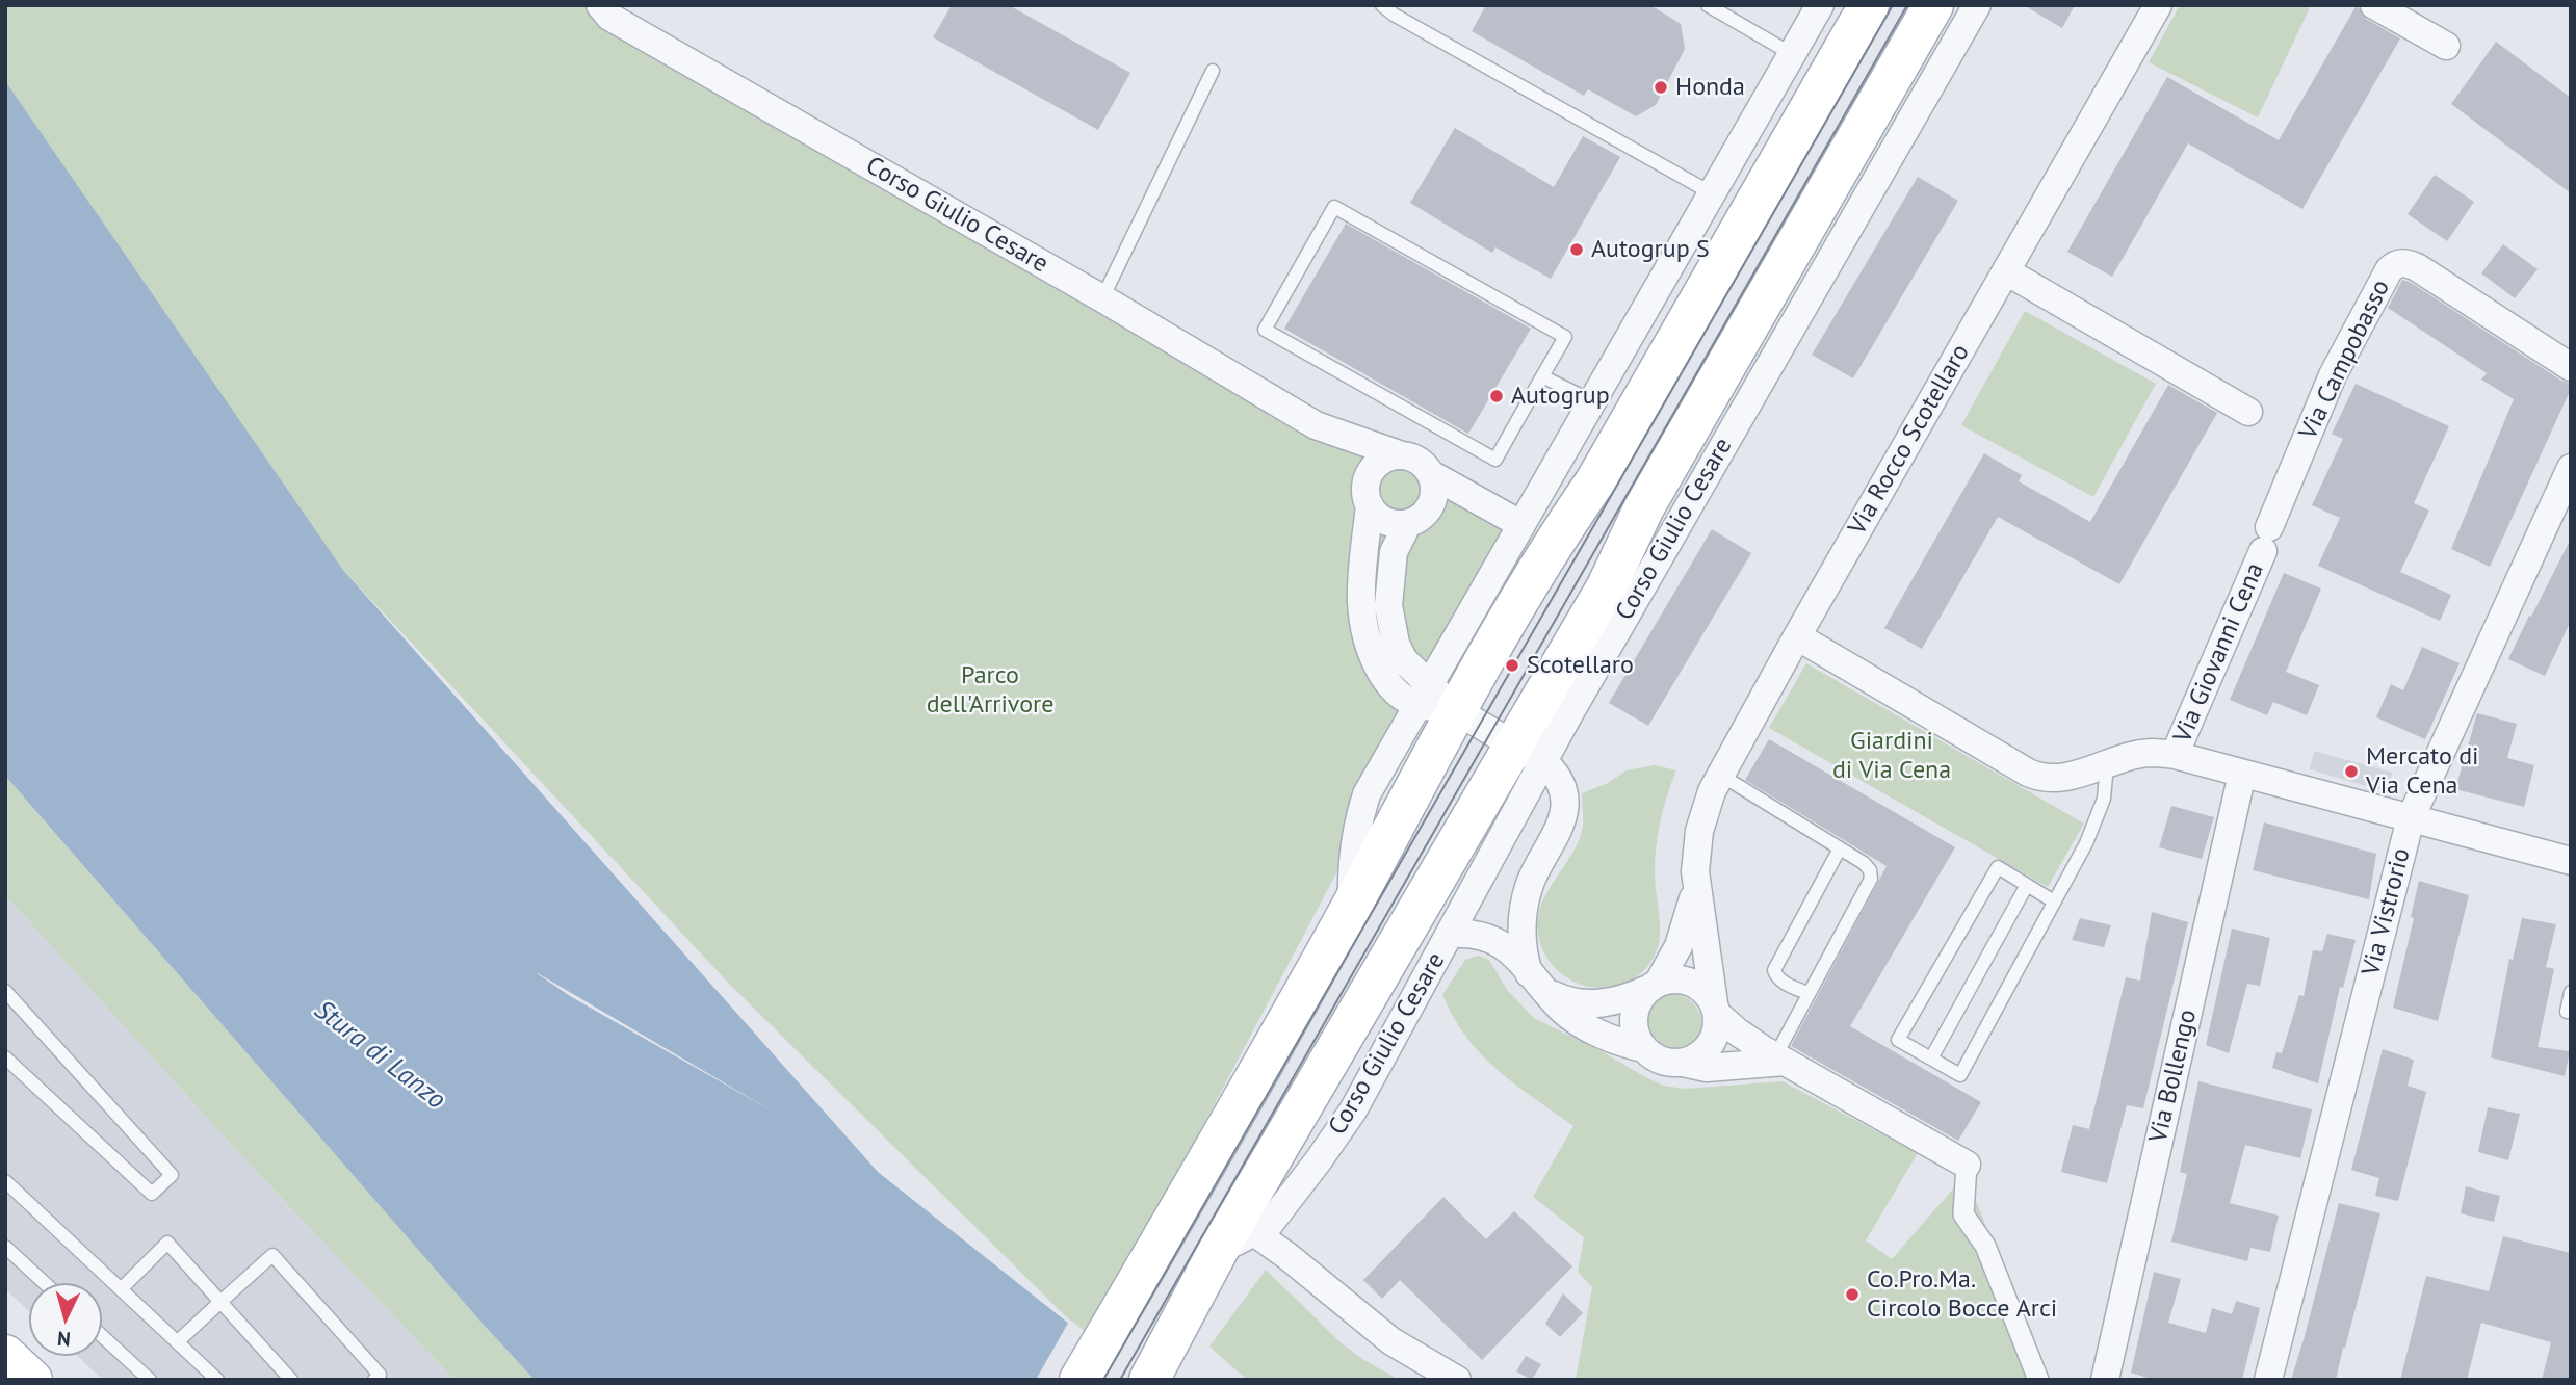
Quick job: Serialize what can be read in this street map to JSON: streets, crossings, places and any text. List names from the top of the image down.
{
  "streets": {
    "main road": ["Corso Giulio Cesare"],
    "street": [
      "Via Campobasso",
      "Via Rocco Scotellaro",
      "Via Giovanni Cena",
      "Via Vistrorio",
      "Via Bollengo"
    ]
  },
  "crossings": [
    ["Via Campobasso", "Via Giovanni Cena"],
    ["Via Rocco Scotellaro", "Via Giovanni Cena"],
    ["Via Giovanni Cena", "Via Vistrorio"],
    ["Via Giovanni Cena", "Via Bollengo"]
  ],
  "water": ["Stura di Lanzo"],
  "parks": ["Parco dell'Arrivore", "Giardini di Via Cena"],
  "places": [
    "Honda",
    "Autogrup S",
    "Autogrup",
    "Scotellaro",
    "Mercato di Via Cena",
    "Co.Pro.Ma. Circolo Bocce Arci"
  ],
  "north": "bottom"
}
